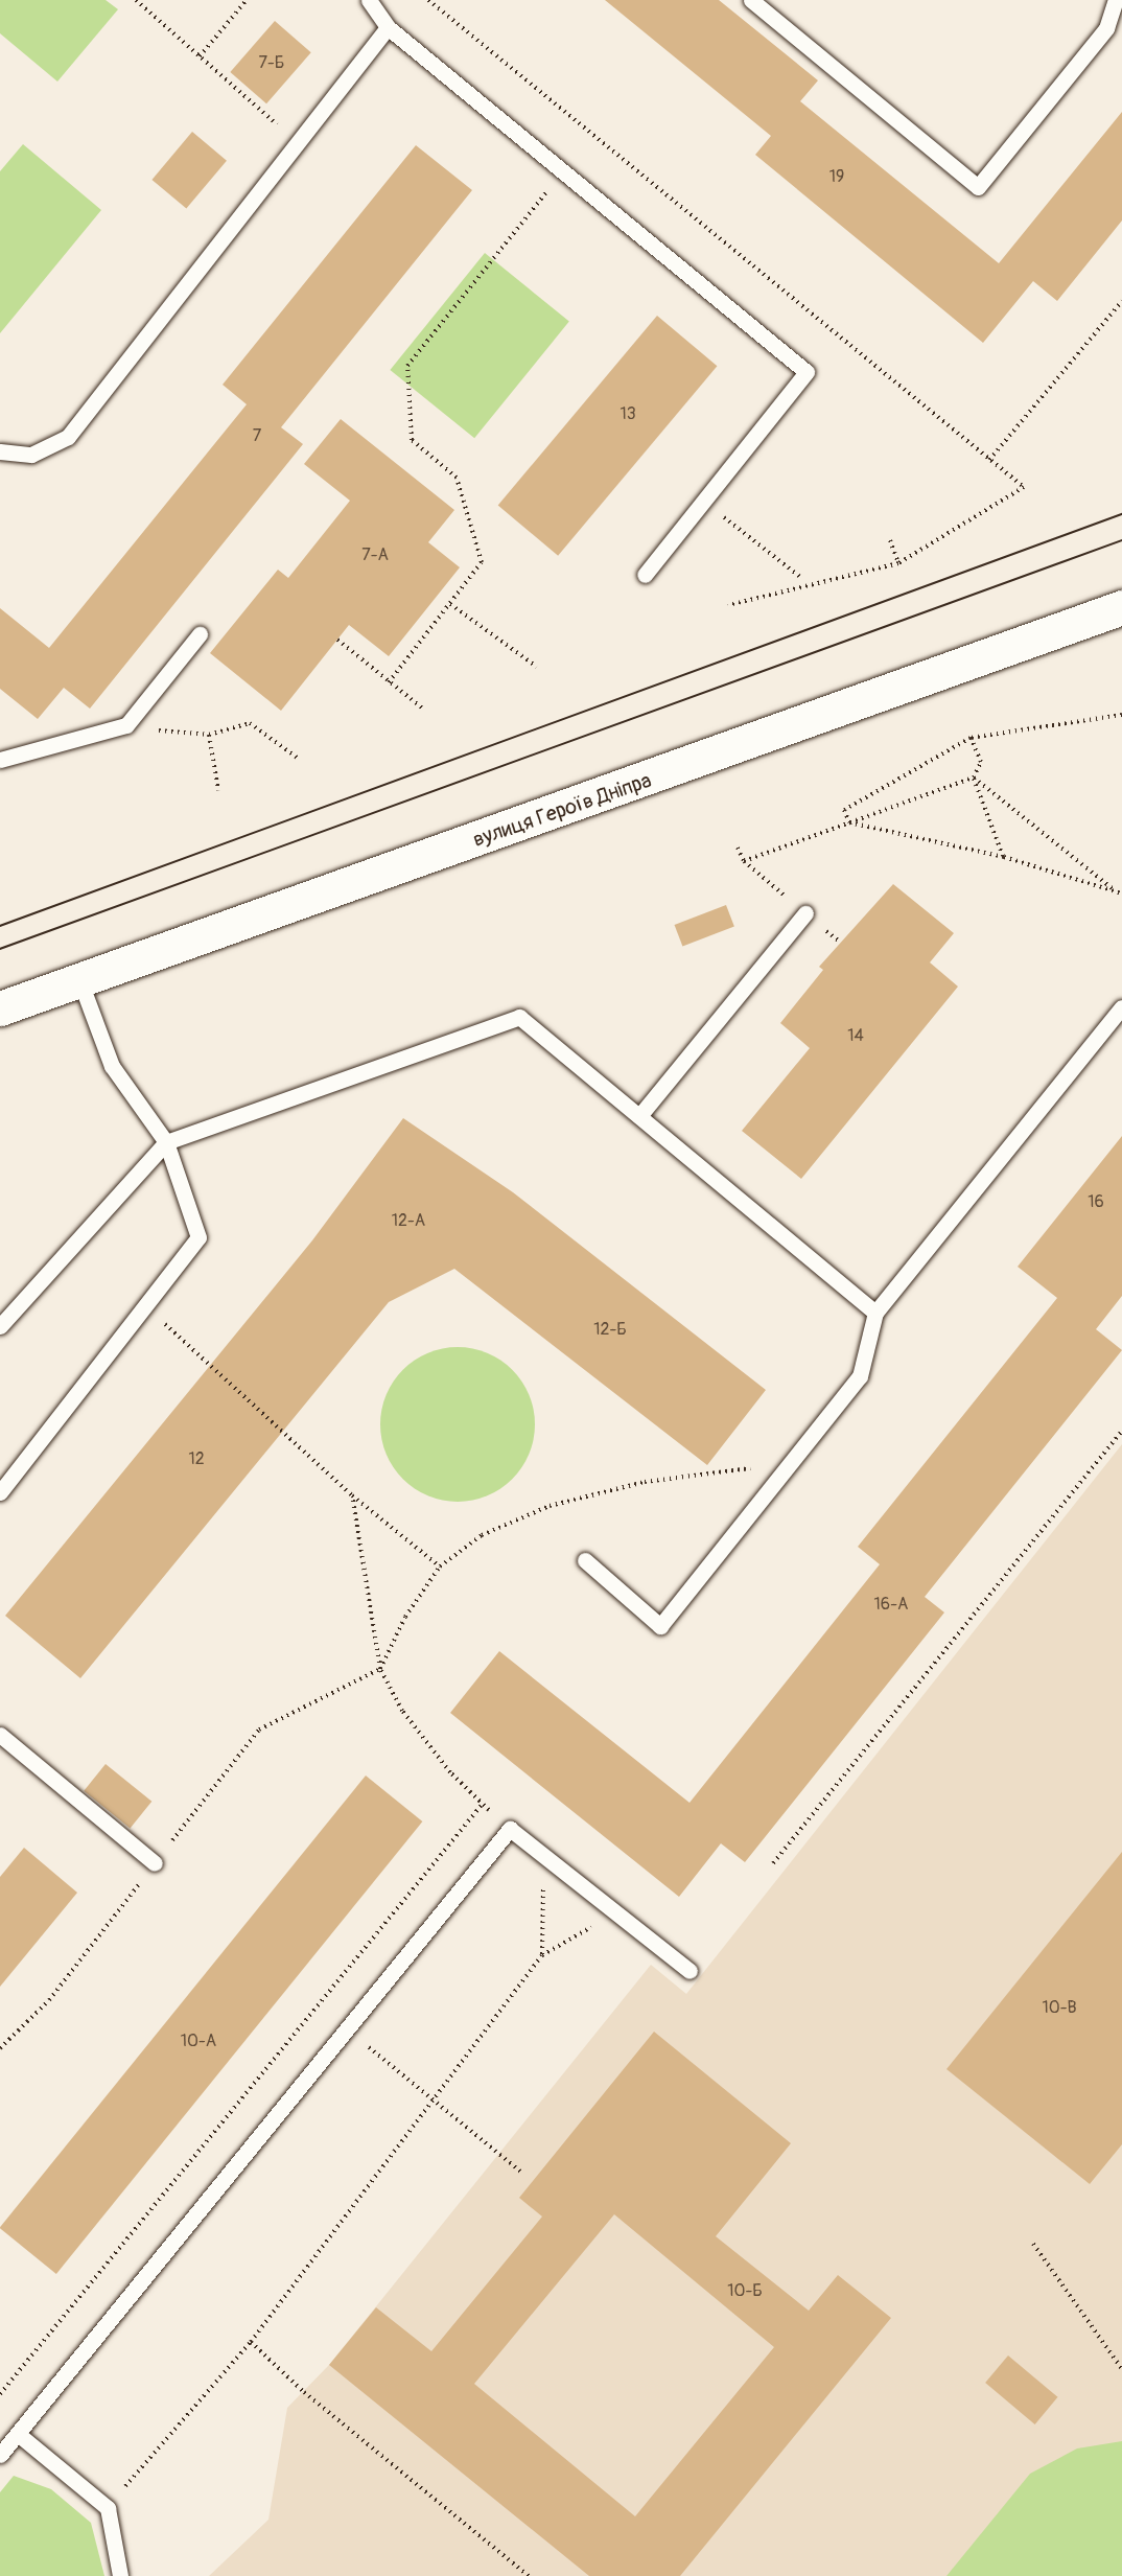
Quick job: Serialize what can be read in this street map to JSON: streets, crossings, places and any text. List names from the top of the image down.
{
  "streets": {
    "main road": ["вулиця Героїв Дніпра"]
  },
  "house_numbers": [
    "7-Б",
    "19",
    "13",
    "7",
    "7-А",
    "14",
    "16",
    "12-А",
    "12-Б",
    "12",
    "16-А",
    "10-В",
    "10-А",
    "10-Б"
  ]
}
